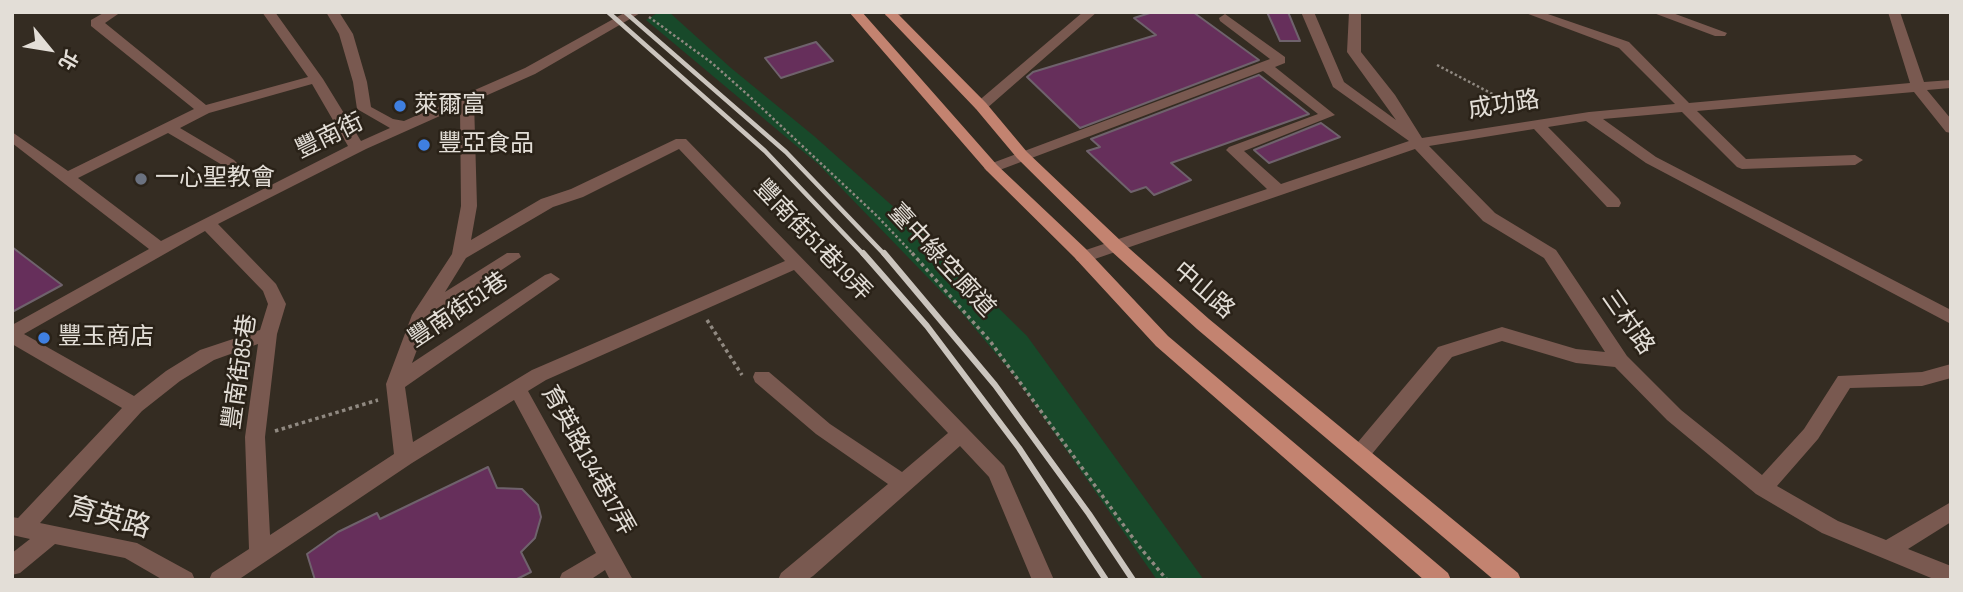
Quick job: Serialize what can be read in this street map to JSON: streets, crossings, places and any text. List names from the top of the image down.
{
  "streets": {
    "main road": ["中山路"],
    "street": [
      "成功路",
      "豐南街",
      "豐南街51巷19弄",
      "豐南街51巷",
      "三村路",
      "豐南街85巷",
      "育英路134巷17弄",
      "育英路"
    ],
    "path": ["臺中綠空廊道"]
  },
  "crossings": [
    ["成功路", "中山路"],
    ["成功路", "三村路"],
    ["豐南街", "豐南街51巷"],
    ["豐南街", "豐南街85巷"],
    ["豐南街51巷19弄", "豐南街51巷"]
  ],
  "places": [
    "萊爾富",
    "豐亞食品",
    "一心聖教會",
    "豐玉商店"
  ],
  "north": "bottom right"
}
